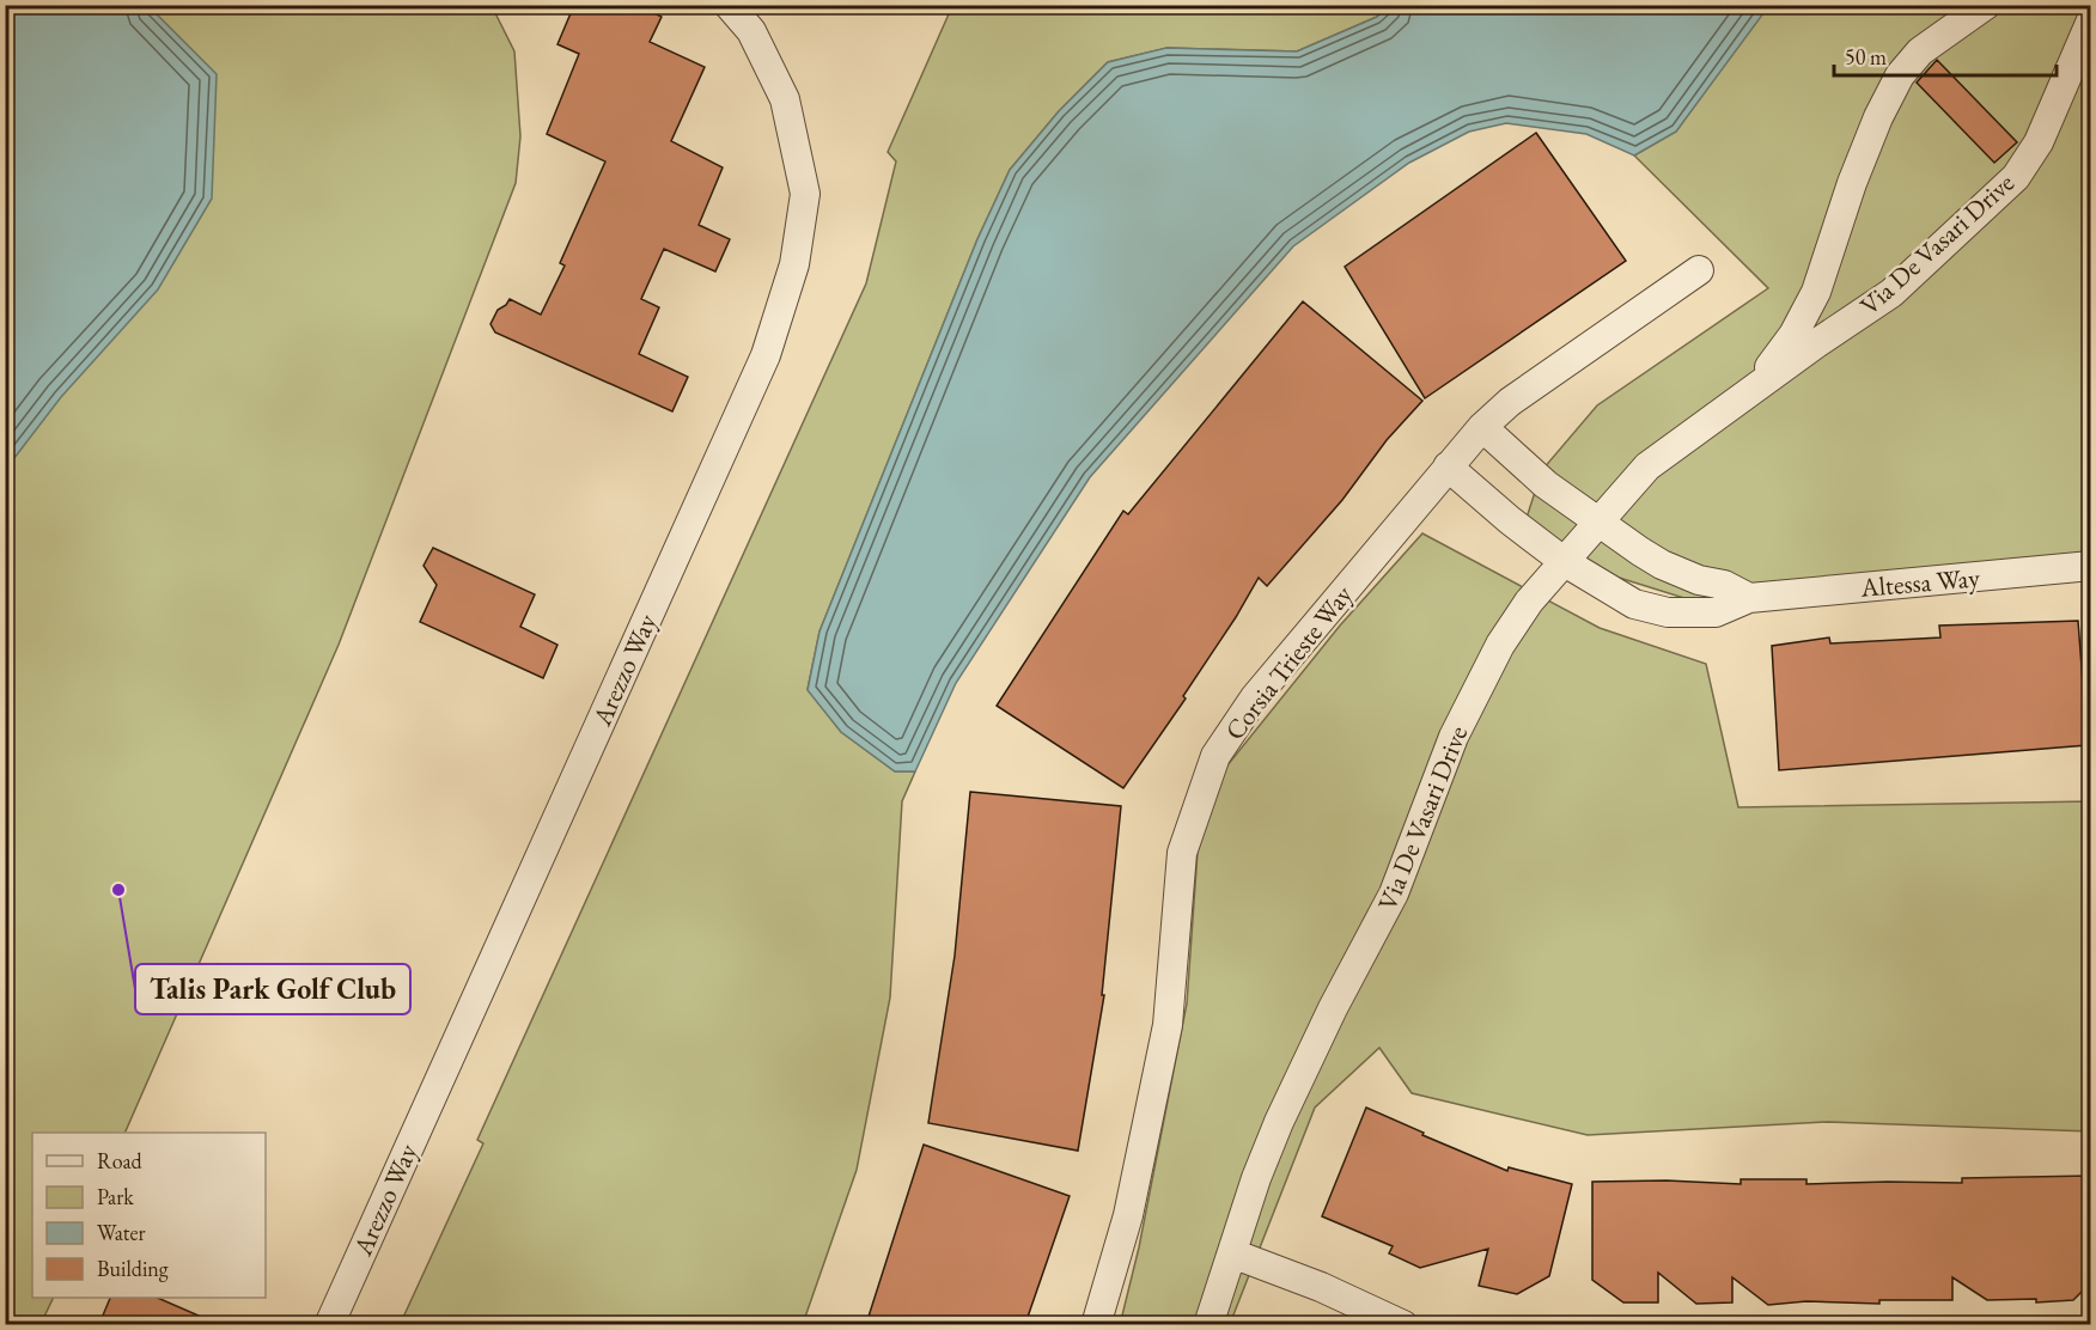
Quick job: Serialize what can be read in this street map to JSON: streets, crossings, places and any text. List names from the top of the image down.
{
  "streets": {
    "street": [
      "Via De Vasari Drive",
      "Altessa Way",
      "Corsia Trieste Way",
      "Arezzo Way"
    ]
  },
  "crossings": [
    ["Via De Vasari Drive", "Altessa Way"],
    ["Altessa Way", "Corsia Trieste Way"]
  ],
  "places": ["Talis Park Golf Club"],
  "legend": [
    "Road",
    "Park",
    "Water",
    "Building"
  ],
  "scale_bar": "50 m"
}
